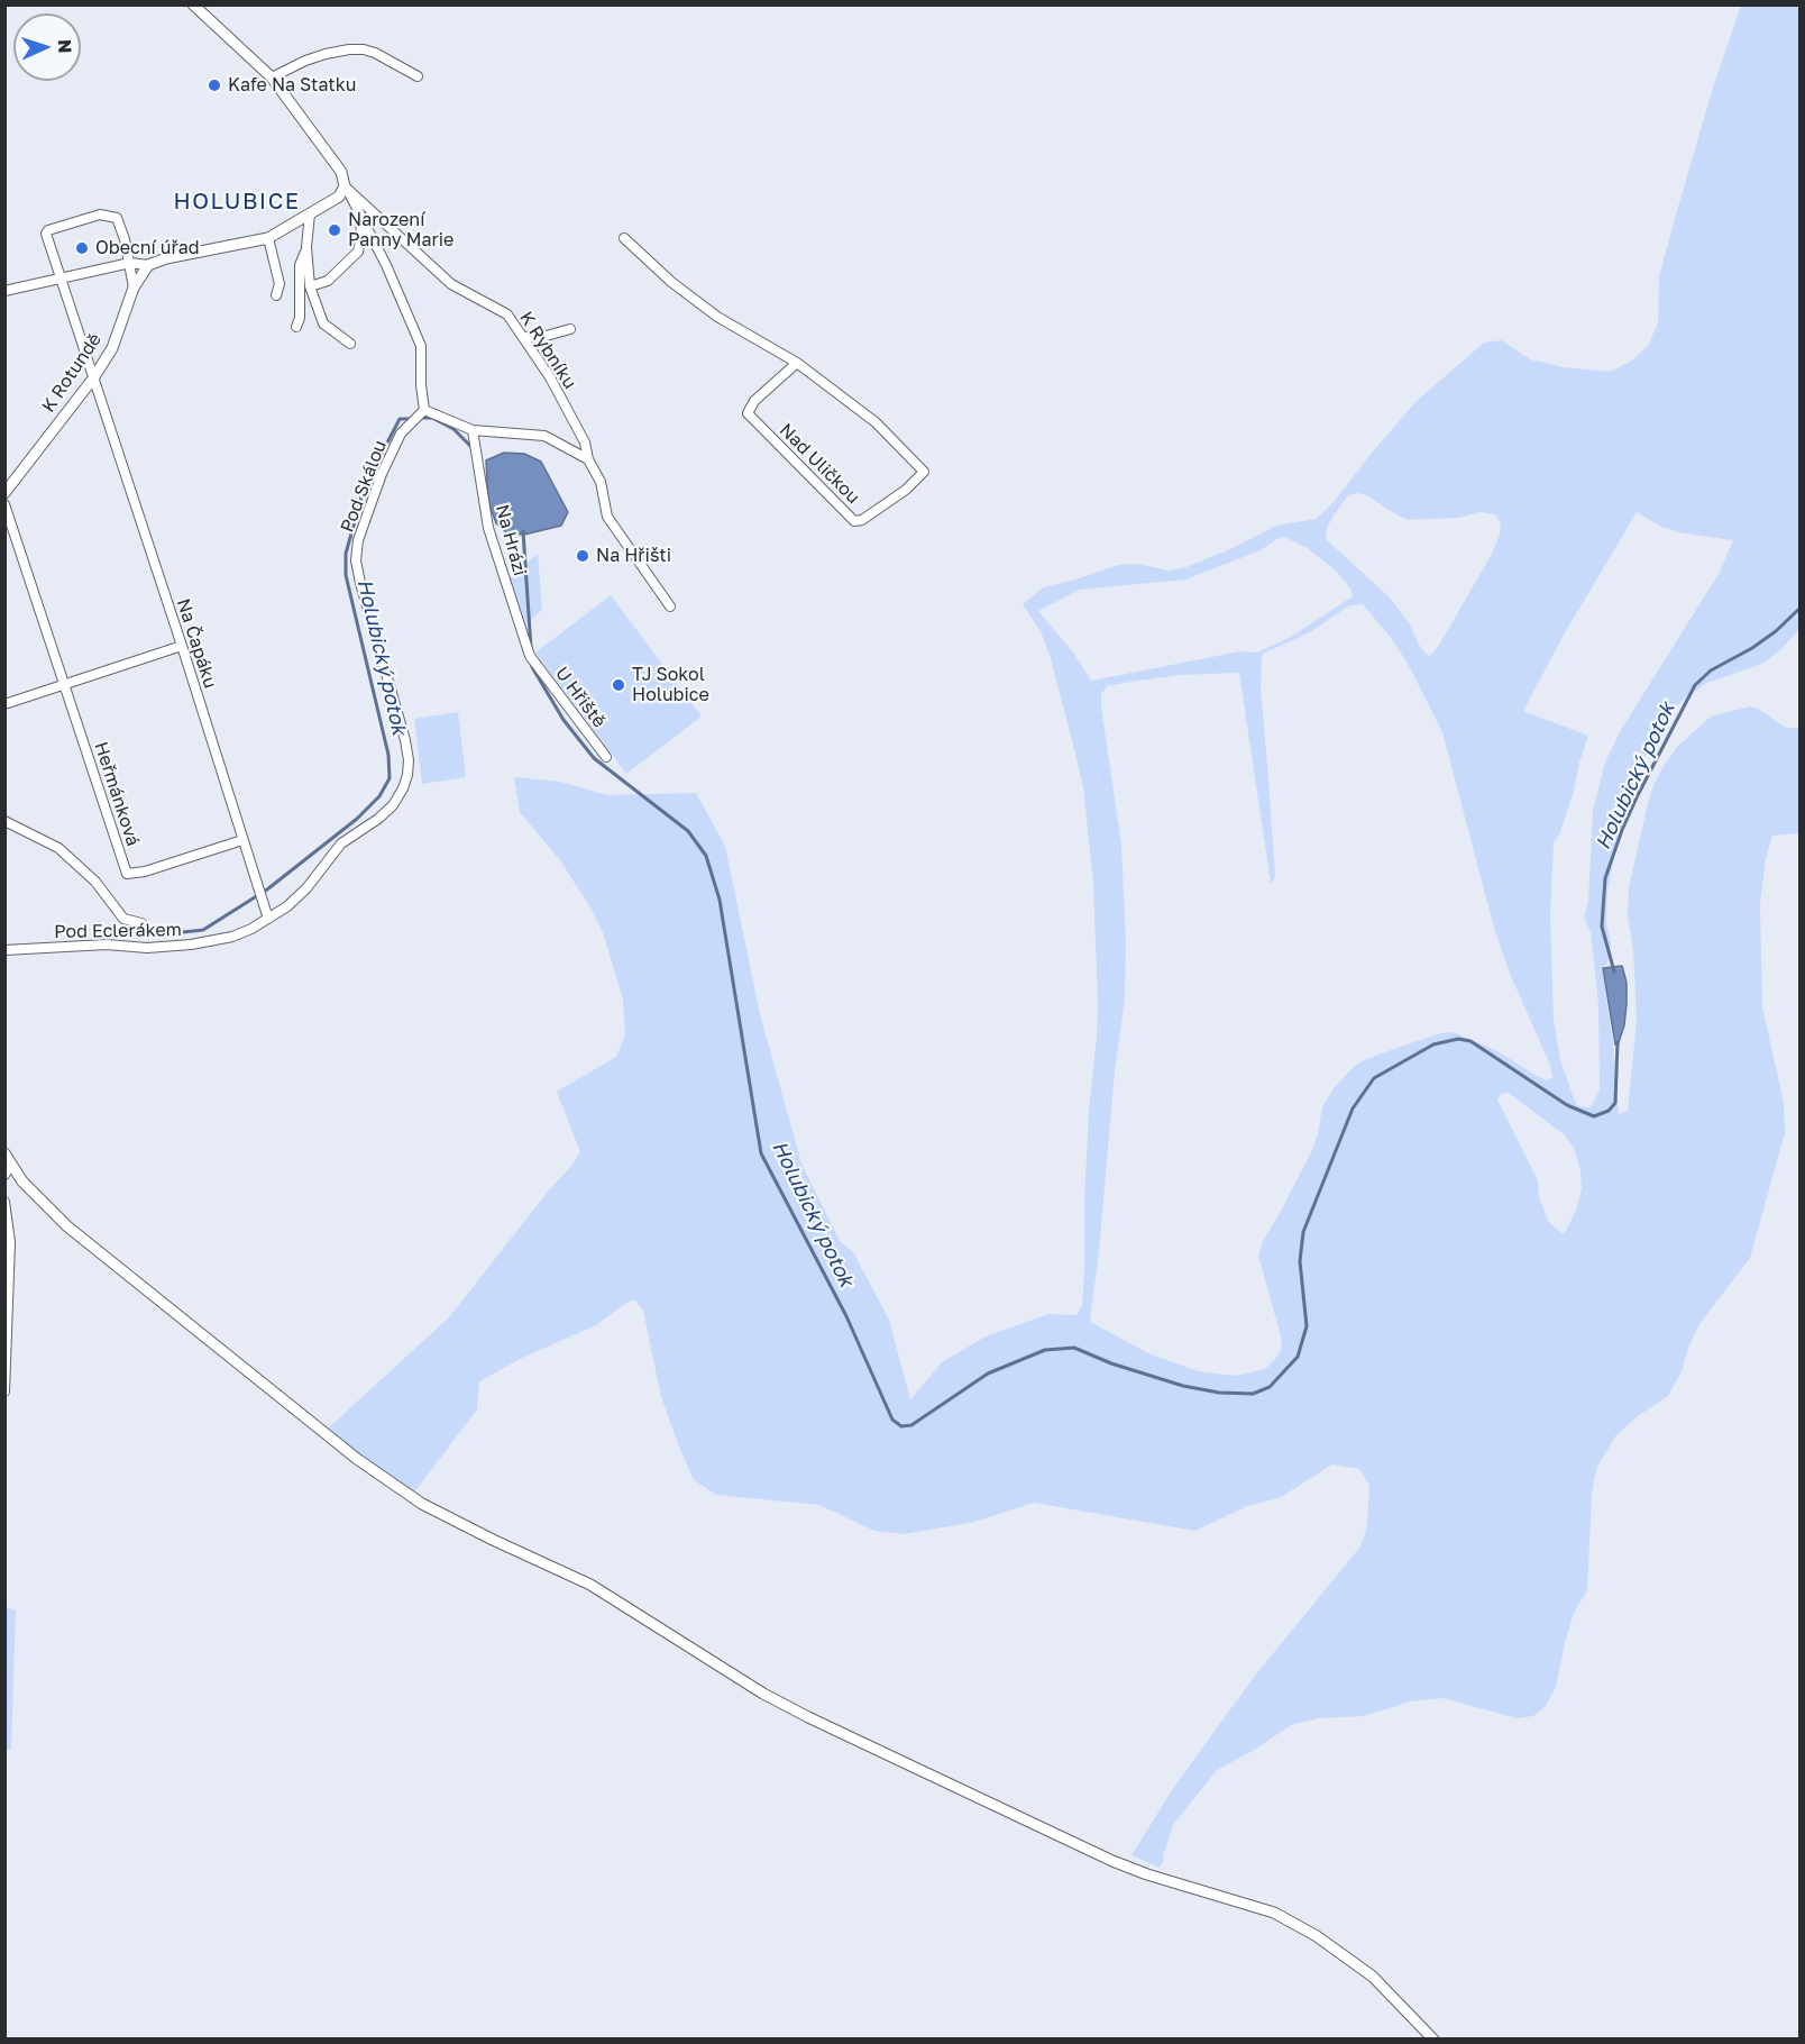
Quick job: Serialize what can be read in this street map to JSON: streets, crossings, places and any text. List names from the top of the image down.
{
  "streets": {
    "street": [
      "K Rybníku",
      "K Rotundě",
      "Nad Uličkou",
      "Pod Skálou",
      "Na Hrázi",
      "Na Čapáku",
      "U Hřiště",
      "Heřmánková",
      "Pod Eclerákem"
    ]
  },
  "crossings": [
    ["K Rotundě", "Na Čapáku"],
    ["Pod Skálou", "Pod Eclerákem"],
    ["Na Hrázi", "U Hřiště"],
    ["Na Čapáku", "Heřmánková"],
    ["Na Čapáku", "Pod Eclerákem"]
  ],
  "districts": ["HOLUBICE"],
  "water": ["Holubický potok"],
  "places": [
    "Kafe Na Statku",
    "Narození Panny Marie",
    "Obecní úřad",
    "Na Hřišti",
    "TJ Sokol Holubice"
  ],
  "north": "right"
}
